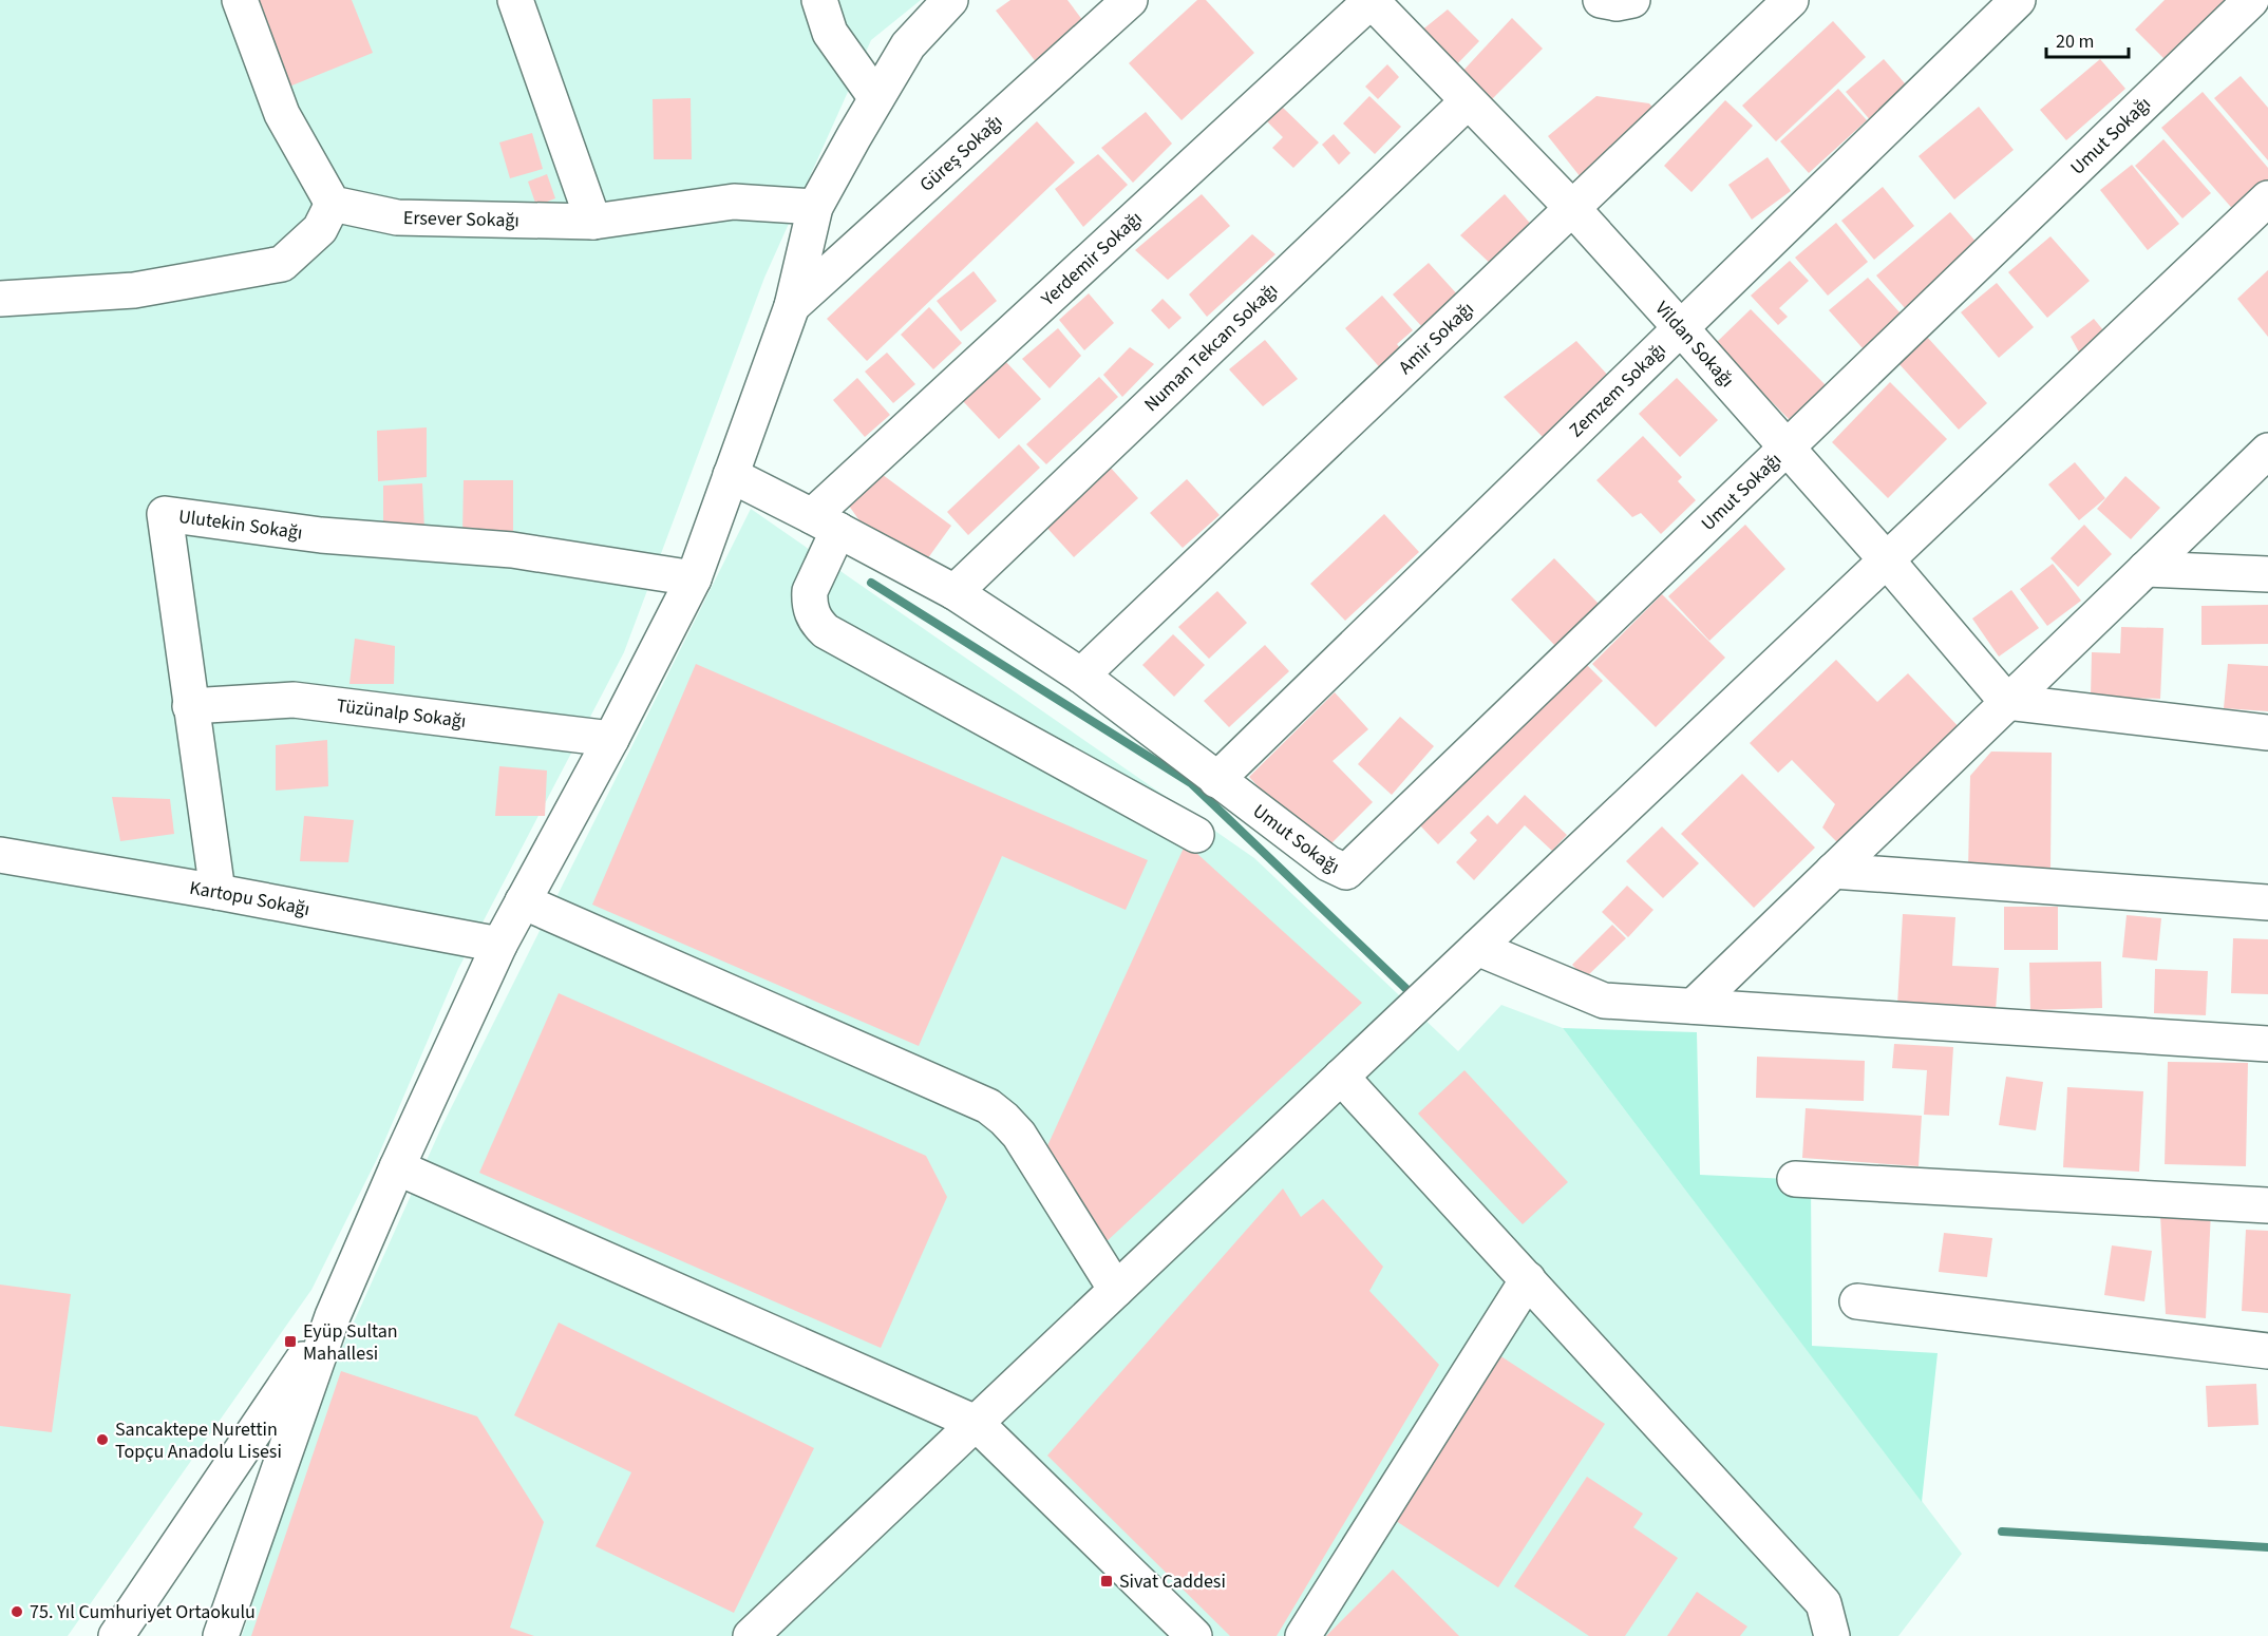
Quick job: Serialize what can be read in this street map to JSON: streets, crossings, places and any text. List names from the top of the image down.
{
  "streets": {
    "street": [
      "Umut Sokağı",
      "Güreş Sokağı",
      "Ersever Sokağı",
      "Yerdemir Sokağı",
      "Amir Sokağı",
      "Vildan Sokağı",
      "Numan Tekcan Sokağı",
      "Zemzem Sokağı",
      "Ulutekin Sokağı",
      "Tüzünalp Sokağı",
      "Kartopu Sokağı"
    ]
  },
  "crossings": [
    ["Umut Sokağı", "Vildan Sokağı"],
    ["Umut Sokağı", "Zemzem Sokağı"],
    ["Yerdemir Sokağı", "Vildan Sokağı"],
    ["Amir Sokağı", "Vildan Sokağı"],
    ["Vildan Sokağı", "Numan Tekcan Sokağı"],
    ["Vildan Sokağı", "Zemzem Sokağı"],
    ["Ulutekin Sokağı", "Tüzünalp Sokağı"],
    ["Ulutekin Sokağı", "Kartopu Sokağı"]
  ],
  "places": {
    "transit": ["Eyüp Sultan Mahallesi", "Sivat Caddesi"],
    "other": ["Sancaktepe Nurettin Topçu Anadolu Lisesi", "75. Yıl Cumhuriyet Ortaokulu"]
  },
  "scale_bar": "20 m"
}
